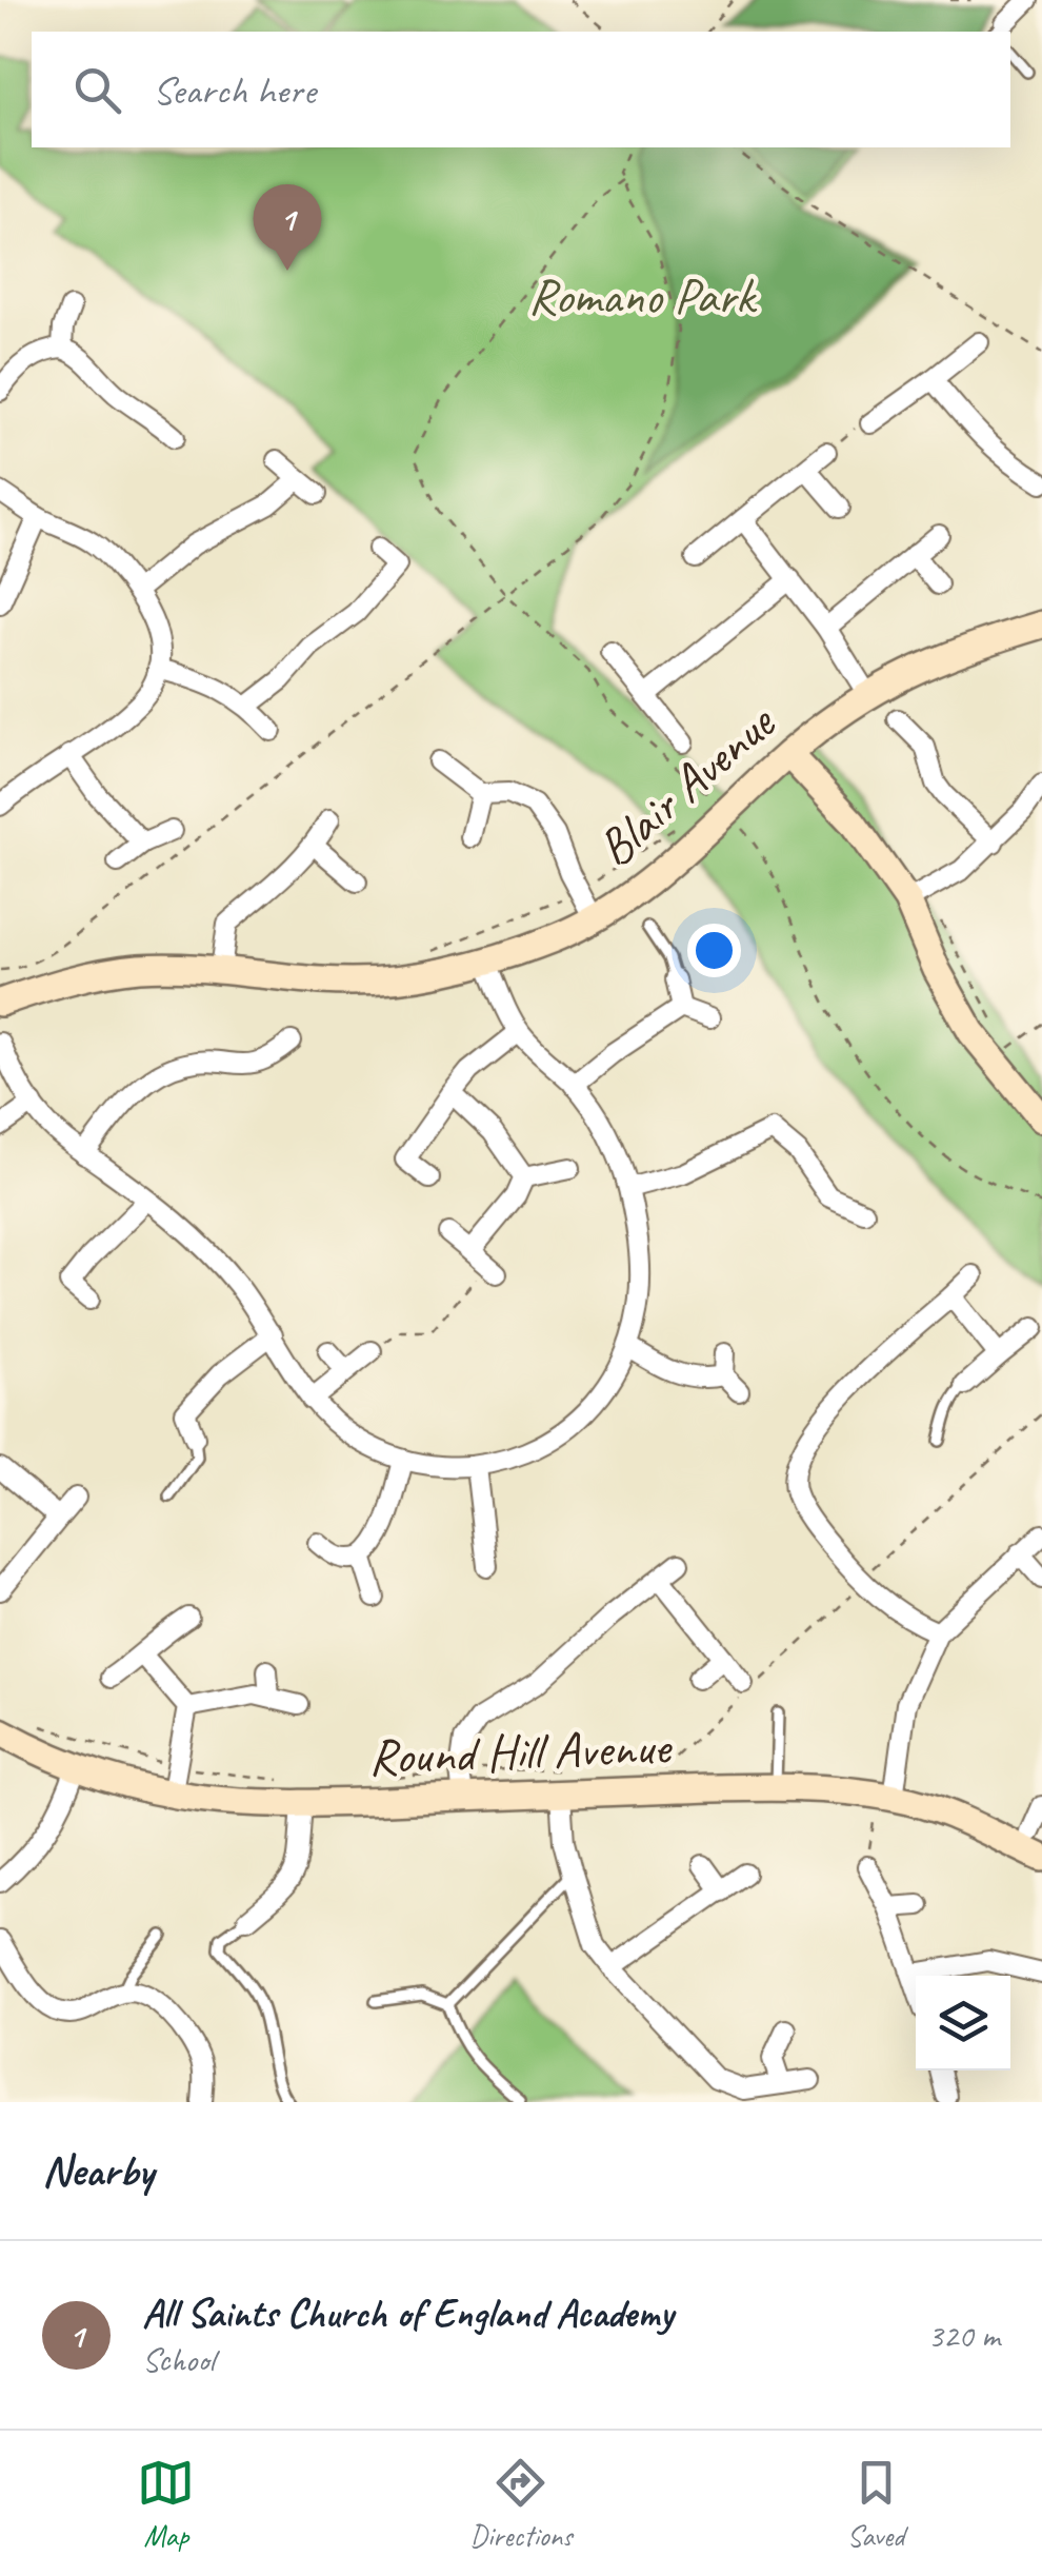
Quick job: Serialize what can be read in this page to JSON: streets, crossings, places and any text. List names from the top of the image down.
{
  "streets": {
    "street": ["Blair Avenue", "Round Hill Avenue"]
  },
  "parks": ["Romano Park"],
  "page": {
    "search": "Search here",
    "pins": "1",
    "heading": "Nearby",
    "list": [
      {
        "mark": "1",
        "name": "All Saints Church of England Academy",
        "note": "School",
        "value": "320 m"
      }
    ],
    "nav": ["Map", "Directions", "Saved"]
  }
}
